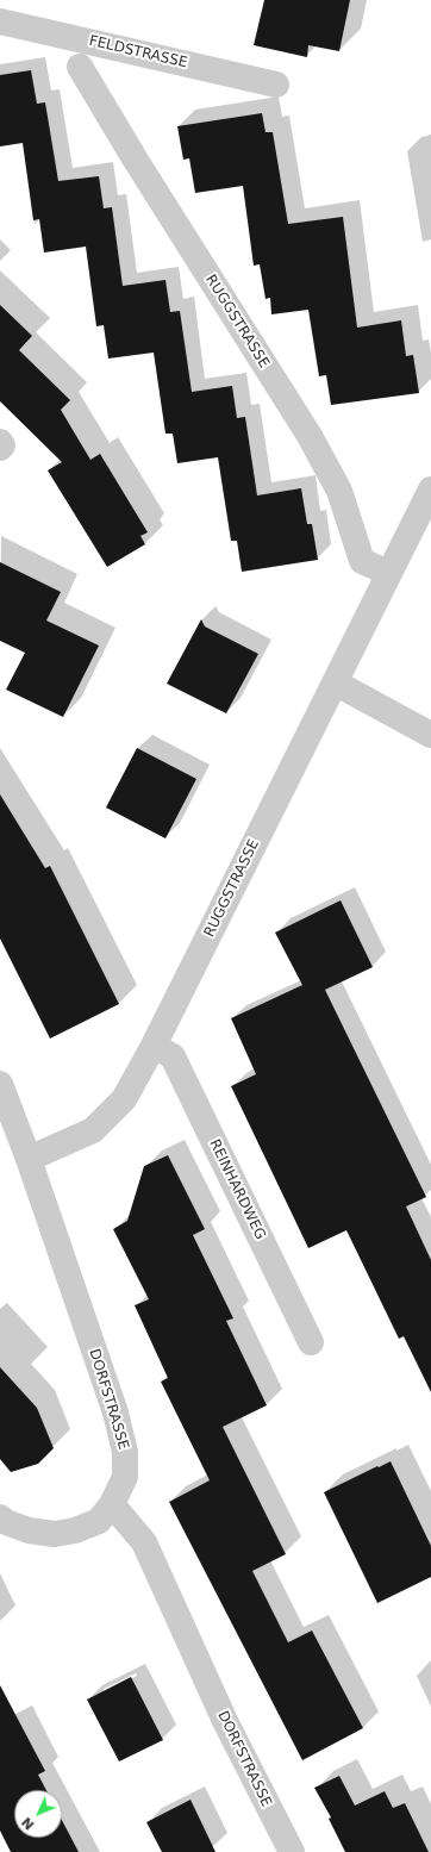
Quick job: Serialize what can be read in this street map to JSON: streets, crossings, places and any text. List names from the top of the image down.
{
  "streets": {
    "street": [
      "FELDSTRASSE",
      "RUGGSTRASSE",
      "REINHARDWEG",
      "DORFSTRASSE"
    ]
  },
  "crossings": [
    ["RUGGSTRASSE", "REINHARDWEG"],
    ["RUGGSTRASSE", "DORFSTRASSE"]
  ],
  "north": "bottom left"
}
